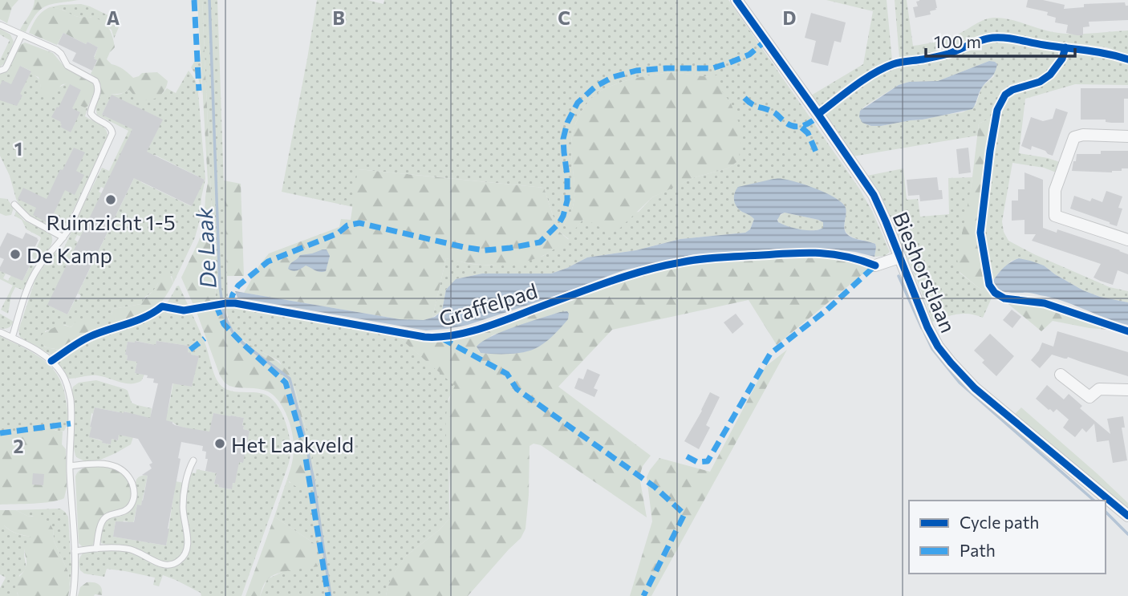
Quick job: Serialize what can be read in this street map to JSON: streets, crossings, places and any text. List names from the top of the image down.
{
  "streets": {
    "street": ["Bieshorstlaan"],
    "cycle path": ["Graffelpad"]
  },
  "water": ["De Laak"],
  "places": ["Ruimzicht 1-5", "De Kamp", "Het Laakveld"],
  "legend": ["Cycle path", "Path"],
  "scale_bar": "100 m",
  "grid": {
    "columns": [
      "A",
      "B",
      "C",
      "D"
    ],
    "rows": ["1", "2"]
  }
}
